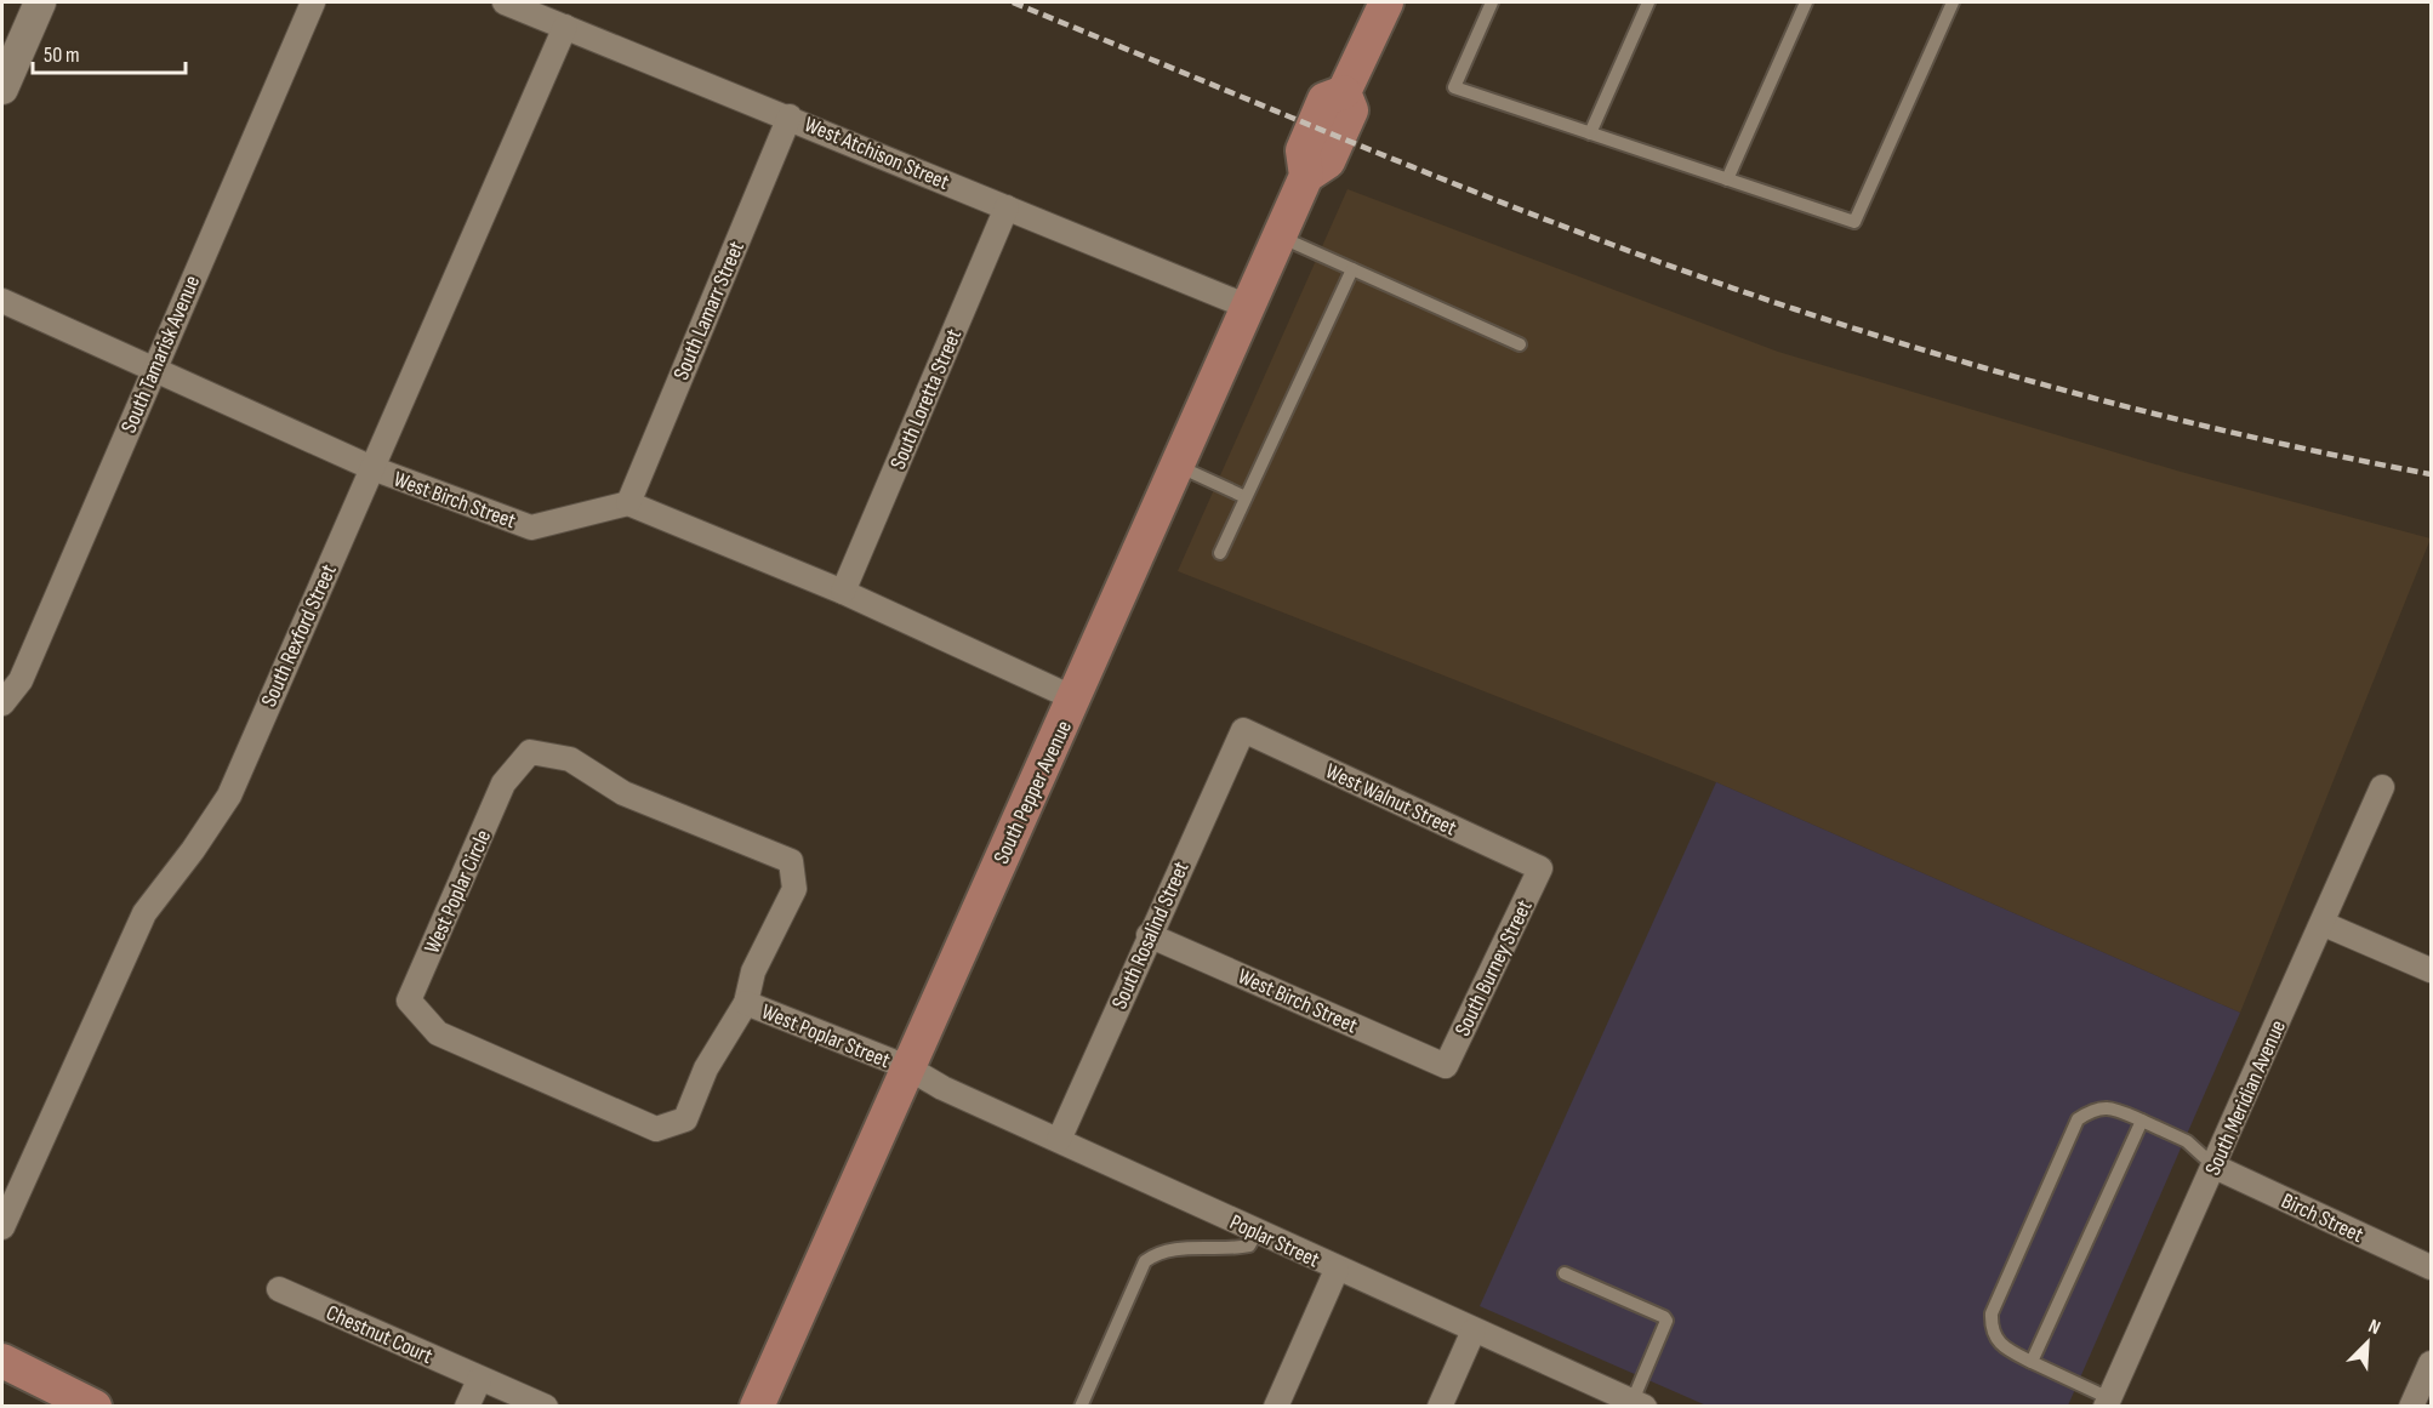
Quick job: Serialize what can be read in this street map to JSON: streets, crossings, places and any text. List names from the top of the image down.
{
  "streets": {
    "main road": ["South Pepper Avenue"],
    "street": [
      "West Atchison Street",
      "South Lamarr Street",
      "South Tamarisk Avenue",
      "South Loretta Street",
      "West Birch Street",
      "South Rexford Street",
      "West Walnut Street",
      "West Poplar Circle",
      "South Rosalind Street",
      "South Burney Street",
      "West Poplar Street",
      "South Meridian Avenue",
      "Birch Street",
      "Poplar Street",
      "Chestnut Court"
    ]
  },
  "crossings": [
    ["West Atchison Street", "South Lamarr Street"],
    ["West Atchison Street", "South Loretta Street"],
    ["West Atchison Street", "South Rexford Street"],
    ["West Atchison Street", "South Pepper Avenue"],
    ["South Lamarr Street", "West Birch Street"],
    ["South Tamarisk Avenue", "West Birch Street"],
    ["West Birch Street", "South Rexford Street"],
    ["West Birch Street", "South Rosalind Street"],
    ["West Birch Street", "South Burney Street"],
    ["South Pepper Avenue", "West Poplar Street"],
    ["South Pepper Avenue", "Poplar Street"],
    ["West Walnut Street", "South Rosalind Street"],
    ["West Walnut Street", "South Burney Street"],
    ["West Poplar Circle", "West Poplar Street"],
    ["South Rosalind Street", "Poplar Street"],
    ["West Poplar Street", "Poplar Street"],
    ["South Meridian Avenue", "Birch Street"]
  ],
  "scale_bar": "50 m",
  "north": "top right"
}
